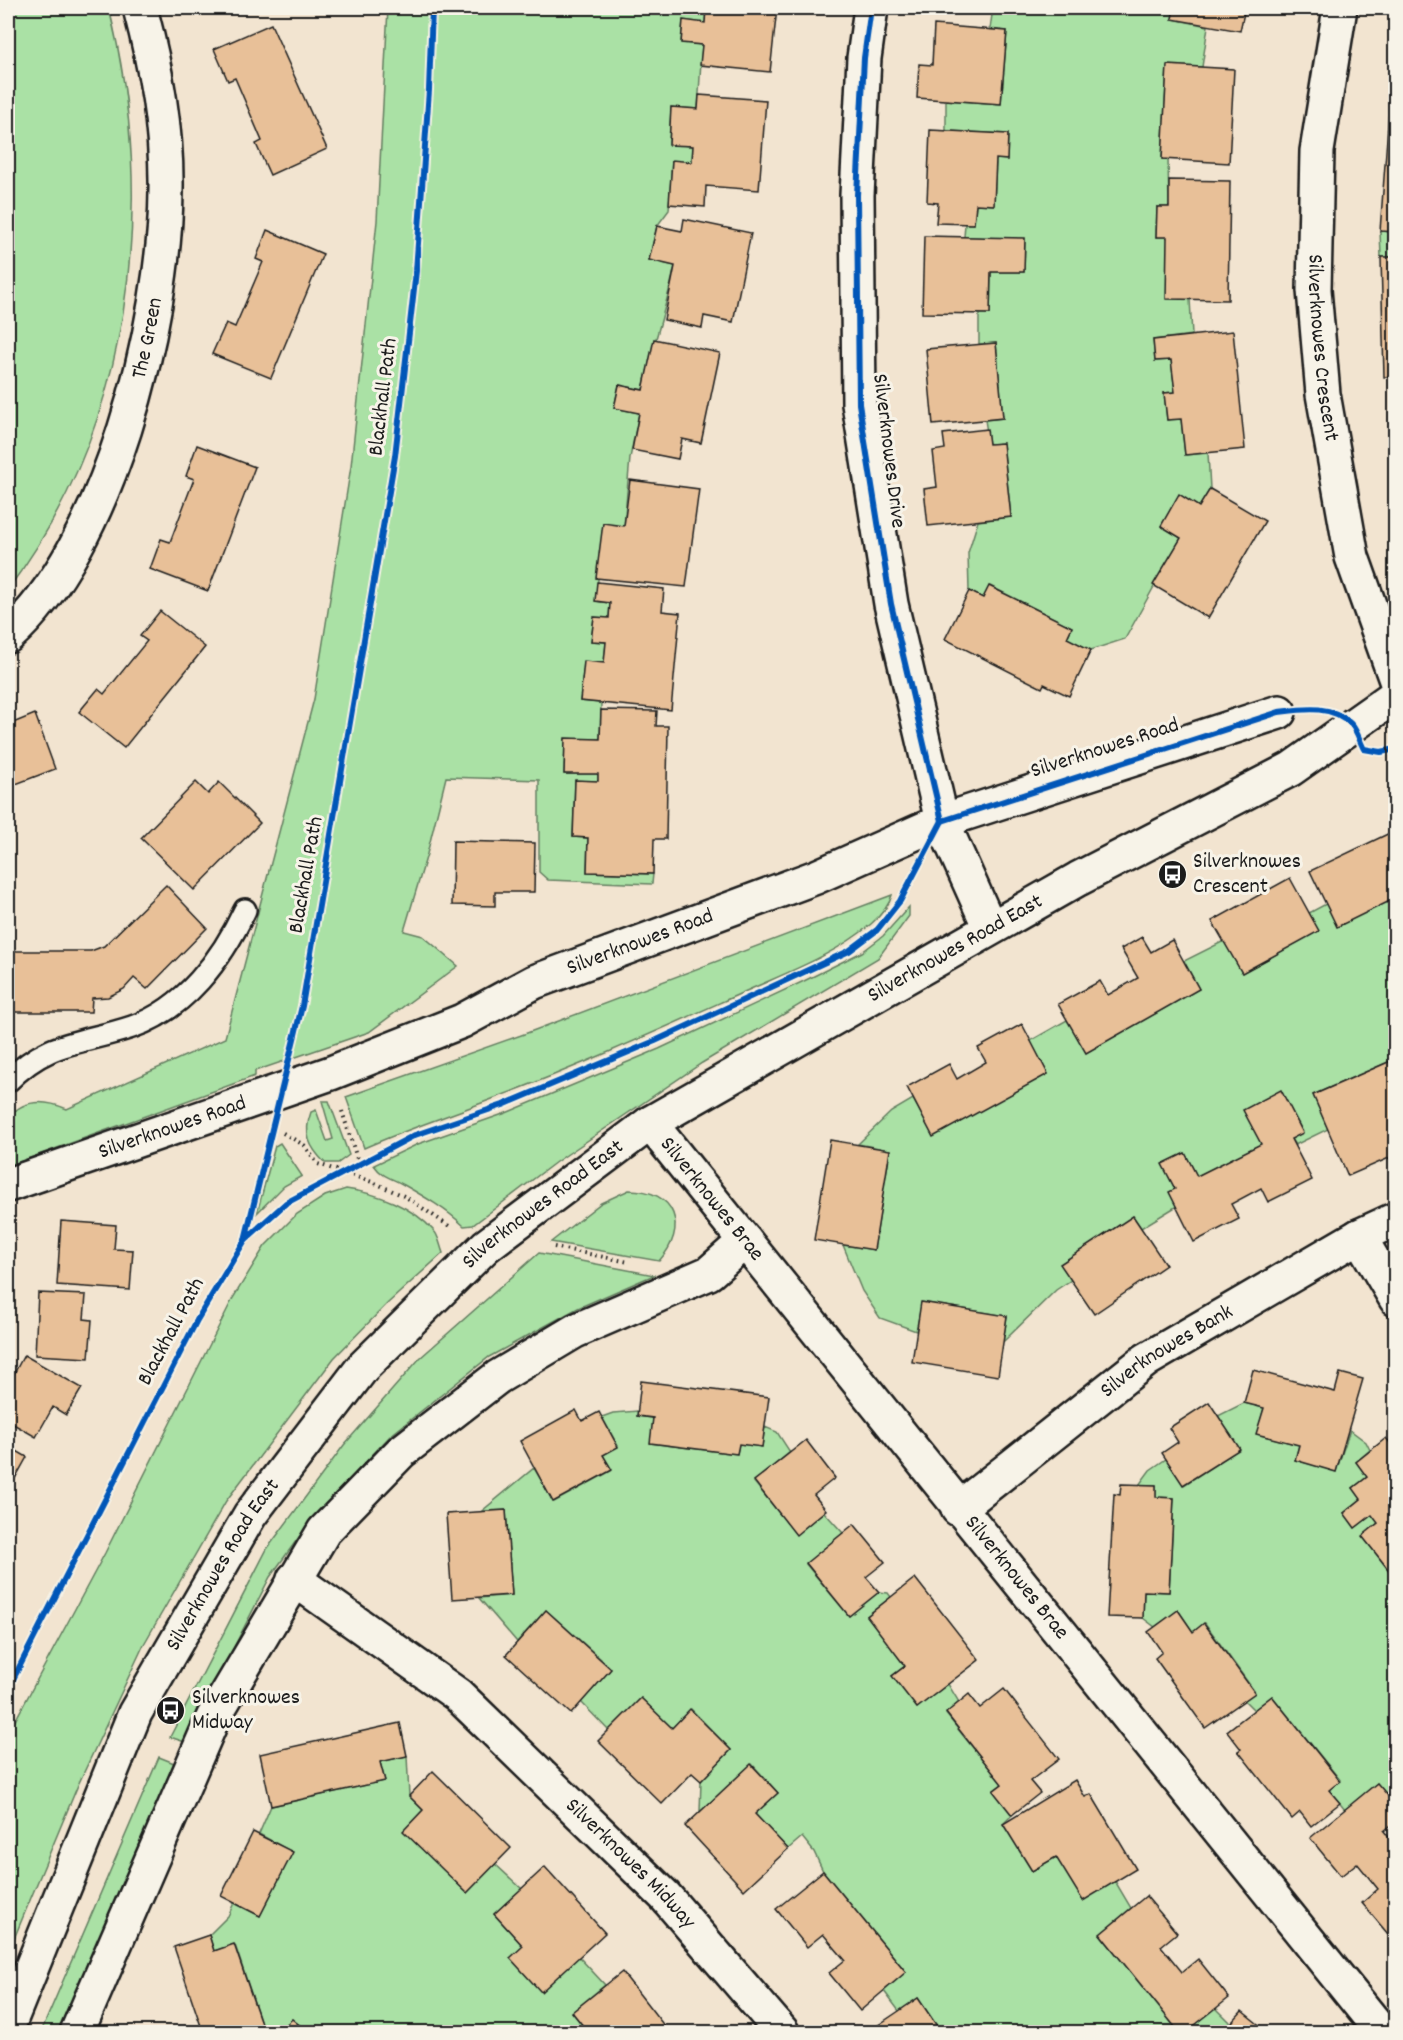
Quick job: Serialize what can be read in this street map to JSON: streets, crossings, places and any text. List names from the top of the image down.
{
  "streets": {
    "street": [
      "The Green",
      "Silverknowes Crescent",
      "Silverknowes Drive",
      "Silverknowes Road",
      "Silverknowes Road East",
      "Silverknowes Brae",
      "Silverknowes Bank",
      "Silverknowes Midway"
    ],
    "cycle path": ["Blackhall Path"]
  },
  "crossings": [
    ["Silverknowes Drive", "Silverknowes Road"],
    ["Silverknowes Drive", "Silverknowes Road East"],
    ["Silverknowes Road East", "Silverknowes Brae"],
    ["Silverknowes Brae", "Silverknowes Bank"]
  ],
  "places": {
    "bus stop": ["Silverknowes Crescent", "Silverknowes Midway"]
  }
}
